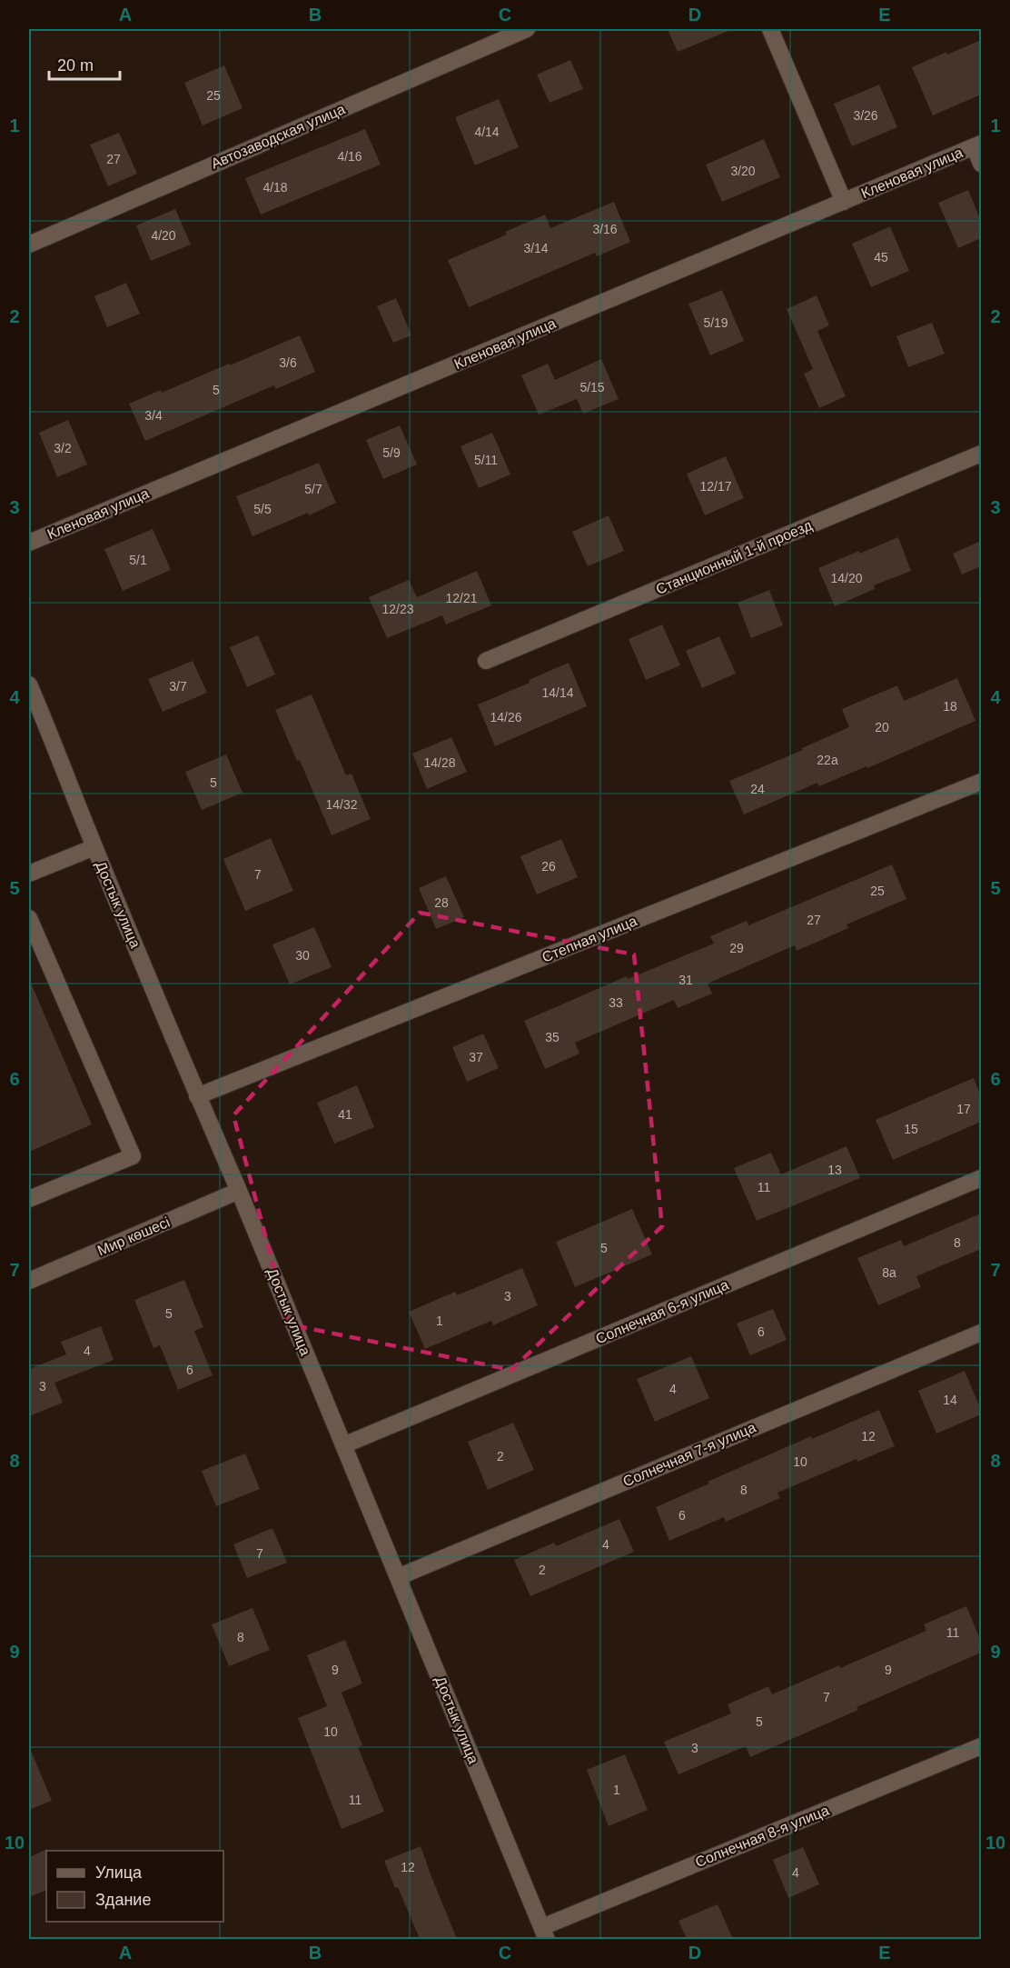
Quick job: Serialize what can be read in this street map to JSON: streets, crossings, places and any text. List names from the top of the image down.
{
  "streets": {
    "street": [
      "Автозаводская улица",
      "Кленовая улица",
      "Станционный 1-й проезд",
      "Достык улица",
      "Степная улица",
      "Мир көшесі",
      "Солнечная 6-я улица",
      "Солнечная 7-я улица",
      "Солнечная 8-я улица"
    ]
  },
  "crossings": [
    ["Достык улица", "Степная улица"],
    ["Достык улица", "Мир көшесі"],
    ["Достык улица", "Солнечная 6-я улица"],
    ["Достык улица", "Солнечная 7-я улица"],
    ["Достык улица", "Солнечная 8-я улица"]
  ],
  "house_numbers": [
    "25",
    "3/26",
    "4/14",
    "4/16",
    "27",
    "3/20",
    "4/18",
    "3/16",
    "4/20",
    "3/14",
    "45",
    "5/19",
    "3/6",
    "5/15",
    "5",
    "3/4",
    "3/2",
    "5/9",
    "5/11",
    "12/17",
    "5/7",
    "5/5",
    "5/1",
    "14/20",
    "12/21",
    "12/23",
    "3/7",
    "14/14",
    "18",
    "14/26",
    "20",
    "22а",
    "14/28",
    "5",
    "24",
    "14/32",
    "26",
    "7",
    "25",
    "28",
    "27",
    "29",
    "30",
    "31",
    "33",
    "35",
    "37",
    "17",
    "41",
    "15",
    "13",
    "11",
    "8",
    "5",
    "8а",
    "3",
    "5",
    "1",
    "6",
    "4",
    "6",
    "3",
    "4",
    "14",
    "12",
    "2",
    "10",
    "8",
    "6",
    "4",
    "7",
    "2",
    "11",
    "8",
    "9",
    "9",
    "7",
    "5",
    "10",
    "3",
    "1",
    "11",
    "12",
    "4"
  ],
  "legend": ["Улица", "Здание"],
  "scale_bar": "20 m",
  "grid": {
    "columns": [
      "A",
      "B",
      "C",
      "D",
      "E"
    ],
    "rows": [
      "1",
      "2",
      "3",
      "4",
      "5",
      "6",
      "7",
      "8",
      "9",
      "10"
    ]
  }
}
